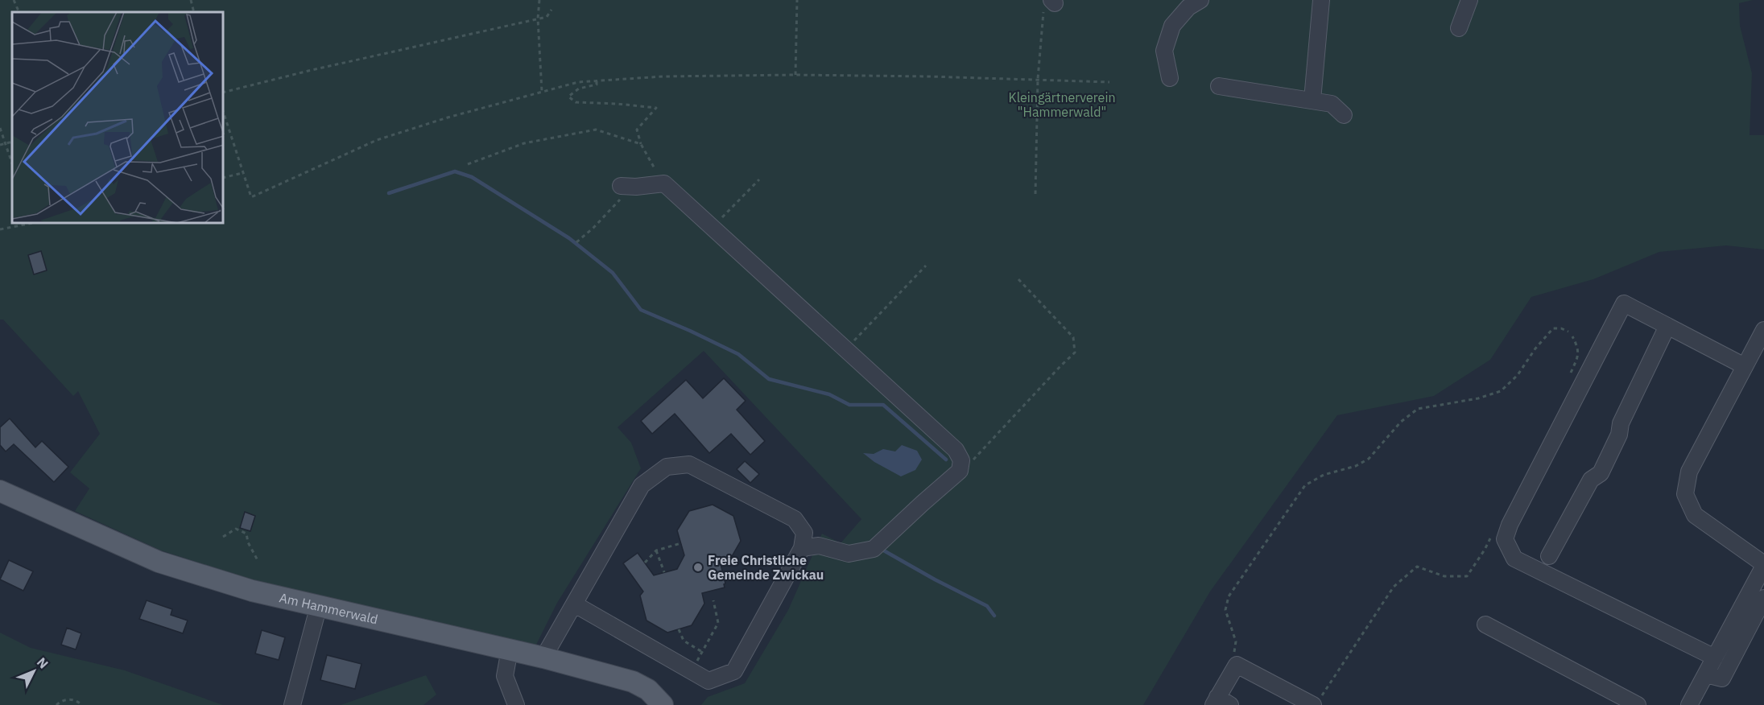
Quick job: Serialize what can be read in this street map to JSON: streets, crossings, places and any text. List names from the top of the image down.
{
  "streets": {
    "main road": ["Am Hammerwald"]
  },
  "parks": ["Kleingärtnerverein \"Hammerwald\""],
  "places": ["Freie Christliche Gemeinde Zwickau"],
  "north": "top right"
}
